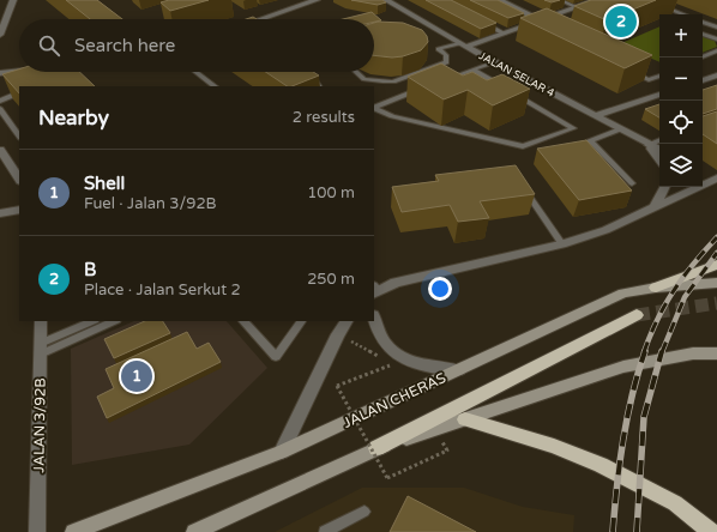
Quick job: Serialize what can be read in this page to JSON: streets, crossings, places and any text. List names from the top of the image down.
{
  "streets": {
    "main road": ["JALAN CHERAS"],
    "street": ["JALAN SELAR 4", "JALAN 3/92B"]
  },
  "page": {
    "pins": ["2", "1"],
    "map_buttons": ["+", "−"],
    "search": "Search here",
    "heading": ["Nearby", "2 results"],
    "list": [
      {
        "mark": "1",
        "name": "Shell",
        "note": "Fuel · Jalan 3/92B",
        "value": "100 m"
      },
      {
        "mark": "2",
        "name": "B",
        "note": "Place · Jalan Serkut 2",
        "value": "250 m"
      }
    ]
  }
}
